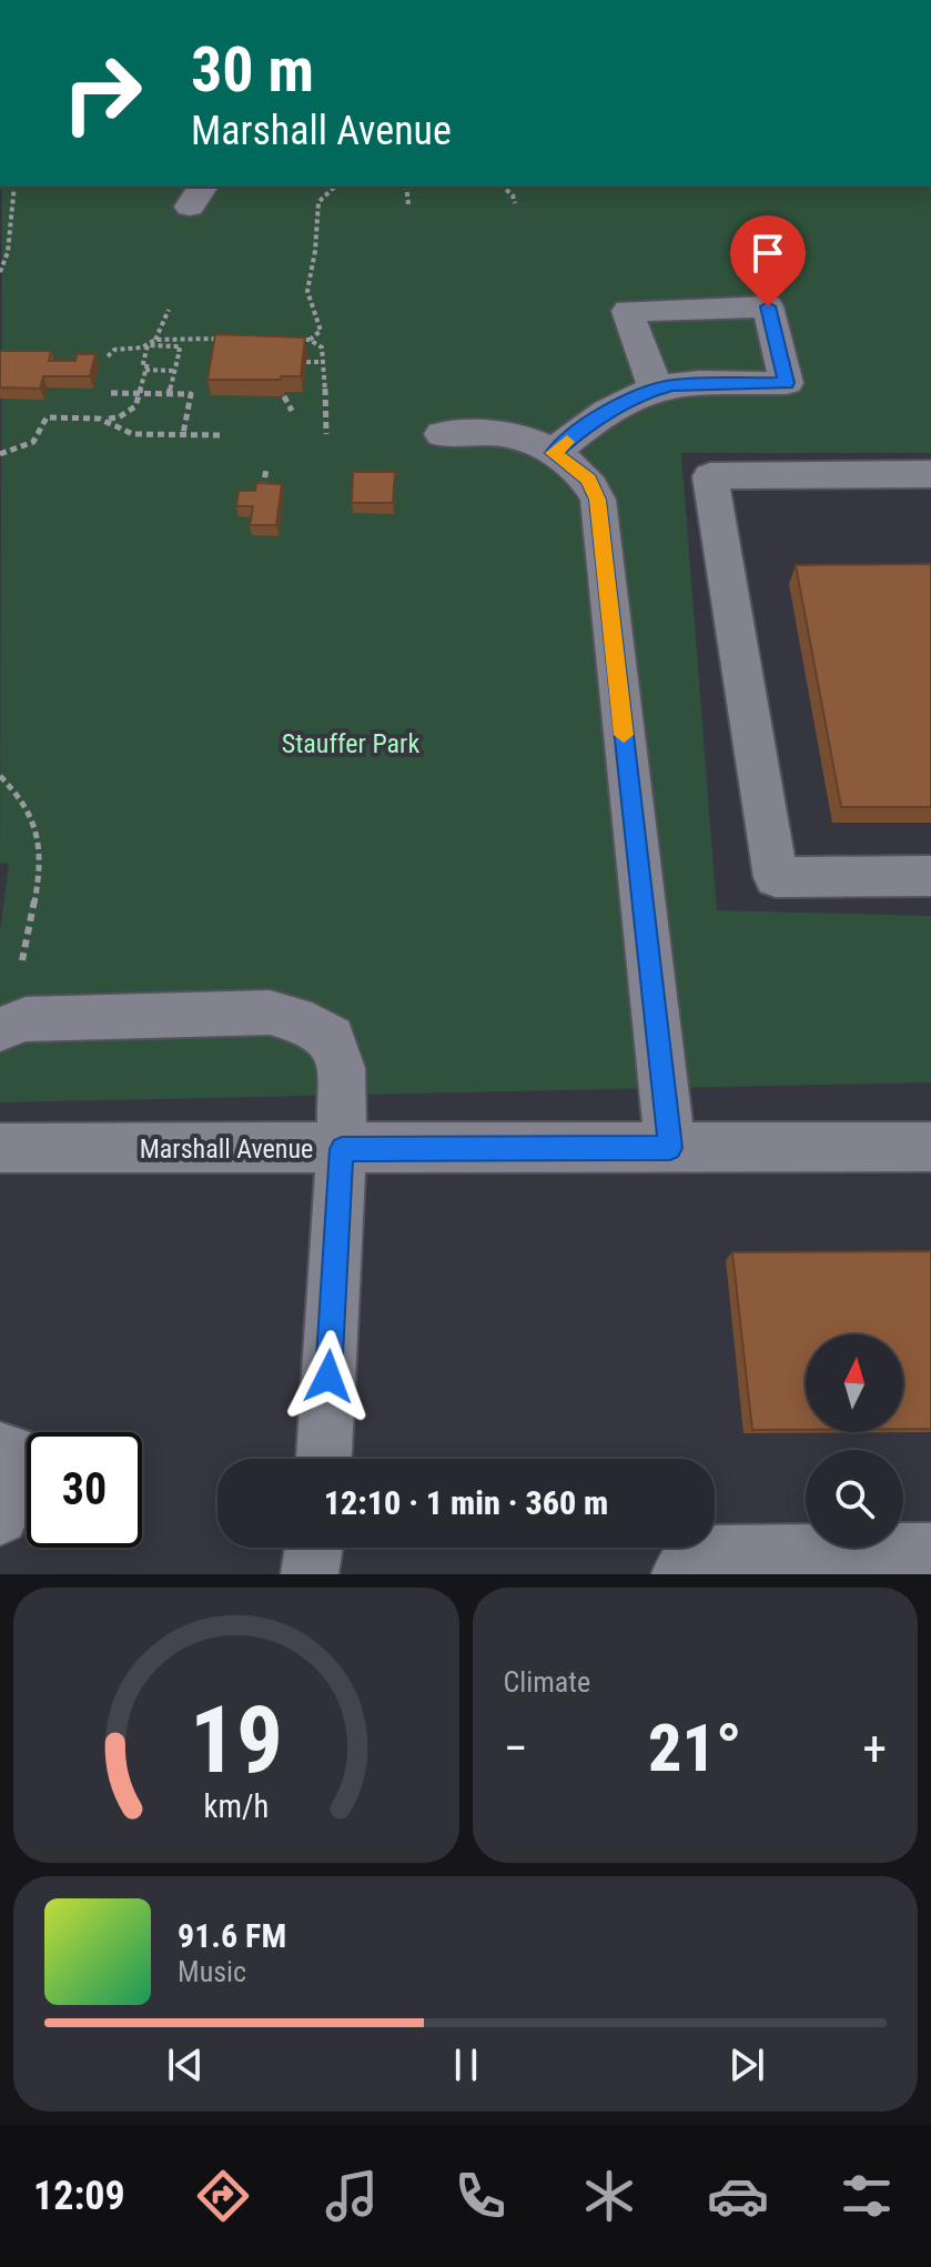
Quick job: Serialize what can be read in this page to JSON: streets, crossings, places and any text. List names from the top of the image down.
{
  "streets": {
    "street": ["Marshall Avenue"]
  },
  "parks": ["Stauffer Park"],
  "north": "top",
  "page": {
    "turn": ["30 m", "Marshall Avenue"],
    "limit": "30",
    "trip": "12:10 · 1 min · 360 m",
    "tile": "Climate",
    "heat": ["−", "21°", "+"],
    "song": ["91.6 FM", "Music"],
    "tabs": "12:09",
    "gauge": ["19", "km/h"]
  }
}
